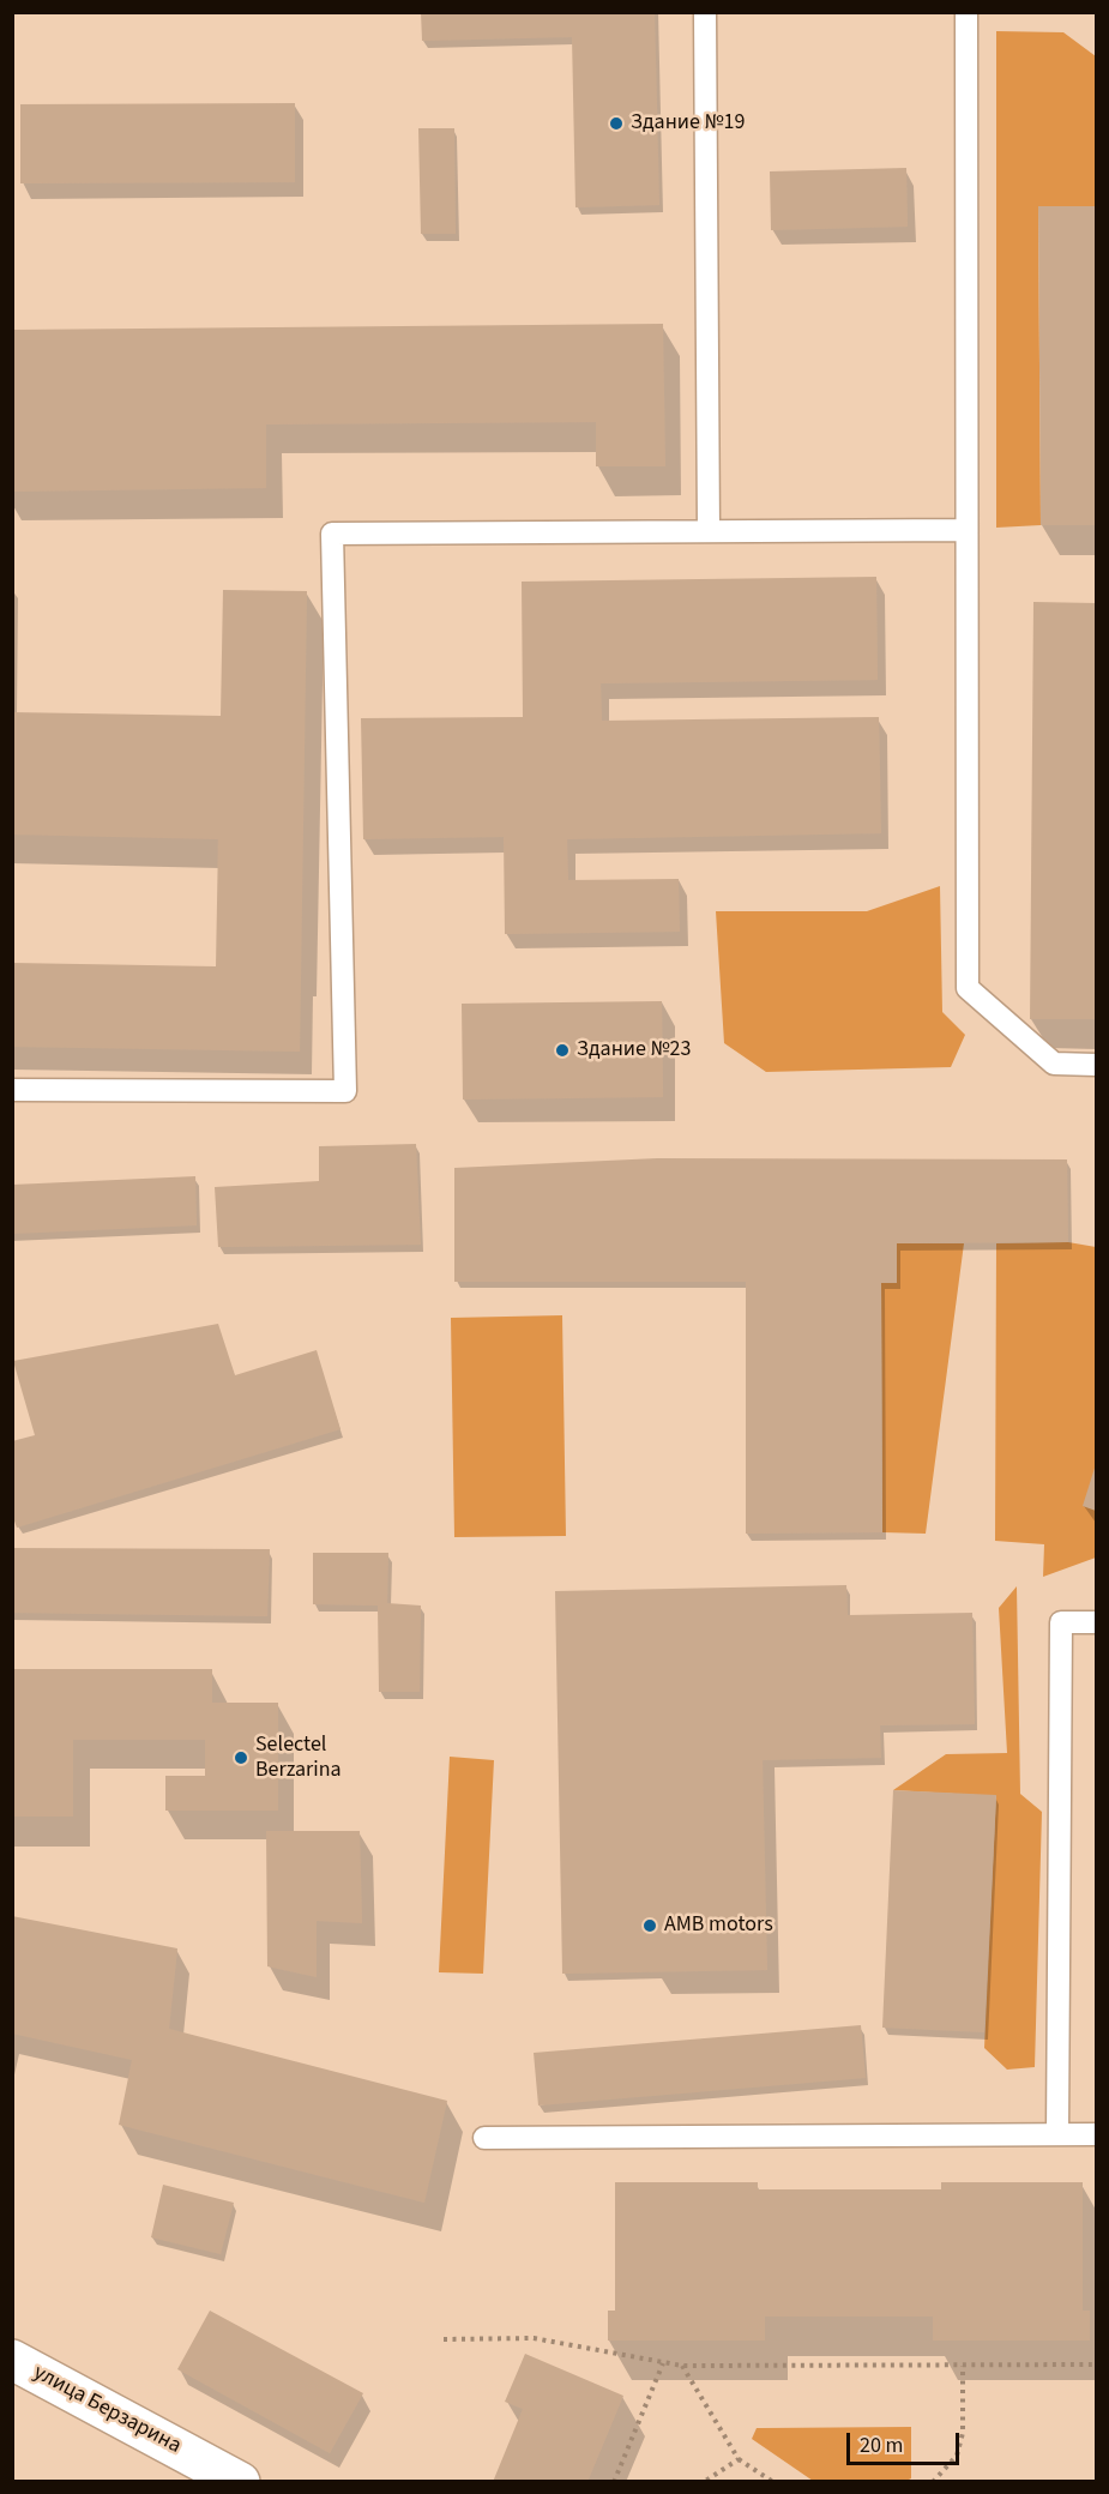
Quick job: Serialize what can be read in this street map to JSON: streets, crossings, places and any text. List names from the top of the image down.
{
  "streets": {
    "street": ["улица Берзарина"]
  },
  "places": [
    "Здание №19",
    "Здание №23",
    "Selectel Berzarina",
    "AMB motors"
  ],
  "scale_bar": "20 m"
}
